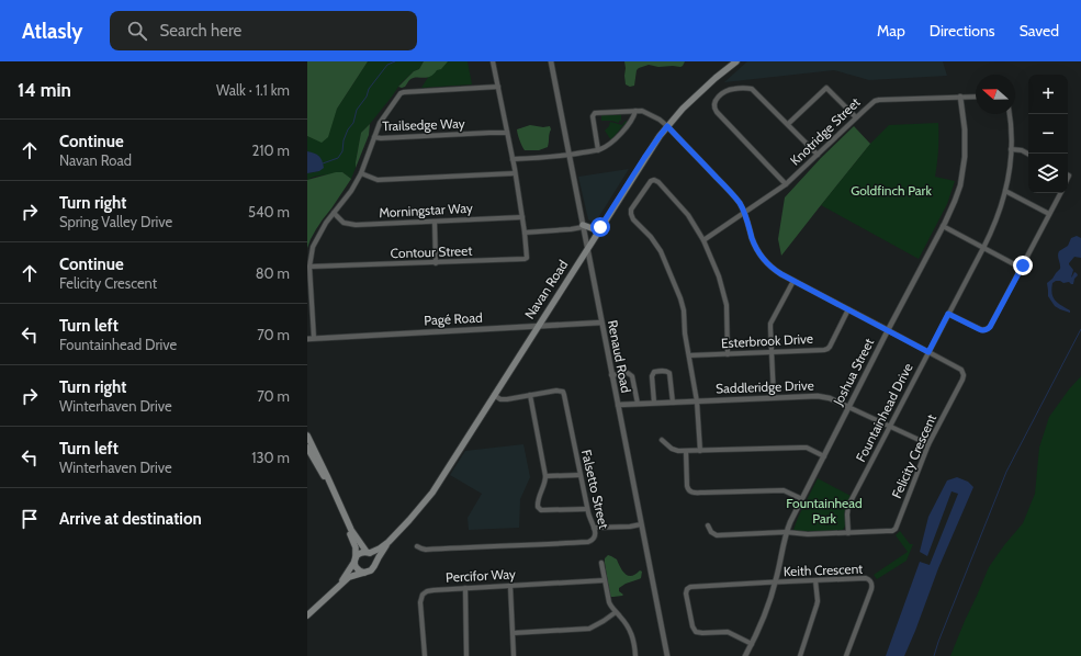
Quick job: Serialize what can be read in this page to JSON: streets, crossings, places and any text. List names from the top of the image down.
{
  "streets": {
    "main road": ["Navan Road"],
    "street": [
      "Trailsedge Way",
      "Knotridge Street",
      "Morningstar Way",
      "Contour Street",
      "Pagé Road",
      "Esterbrook Drive",
      "Renaud Road",
      "Joshua Street",
      "Saddleridge Drive",
      "Fountainhead Drive",
      "Felicity Crescent",
      "Falsetto Street",
      "Keith Crescent",
      "Percifor Way"
    ]
  },
  "crossings": [
    ["Trailsedge Way", "Morningstar Way"],
    ["Trailsedge Way", "Contour Street"],
    ["Trailsedge Way", "Pagé Road"],
    ["Knotridge Street", "Joshua Street"],
    ["Navan Road", "Pagé Road"],
    ["Navan Road", "Renaud Road"],
    ["Navan Road", "Falsetto Street"],
    ["Pagé Road", "Renaud Road"],
    ["Renaud Road", "Saddleridge Drive"],
    ["Joshua Street", "Saddleridge Drive"],
    ["Joshua Street", "Felicity Crescent"],
    ["Joshua Street", "Keith Crescent"],
    ["Saddleridge Drive", "Fountainhead Drive"],
    ["Saddleridge Drive", "Felicity Crescent"],
    ["Fountainhead Drive", "Felicity Crescent"]
  ],
  "parks": ["Goldfinch Park", "Fountainhead Park"],
  "north": "left",
  "page": {
    "header": "Atlasly",
    "search": "Search here",
    "nav": ["Map", "Directions", "Saved"],
    "heading": ["14 min", "Walk · 1.1 km"],
    "map_buttons": ["+", "−"],
    "list": [
      ["Continue", "Navan Road", "210 m"],
      ["Turn right", "Spring Valley Drive", "540 m"],
      ["Continue", "Felicity Crescent", "80 m"],
      ["Turn left", "Fountainhead Drive", "70 m"],
      ["Turn right", "Winterhaven Drive", "70 m"],
      ["Turn left", "Winterhaven Drive", "130 m"],
      "Arrive at destination"
    ]
  }
}
